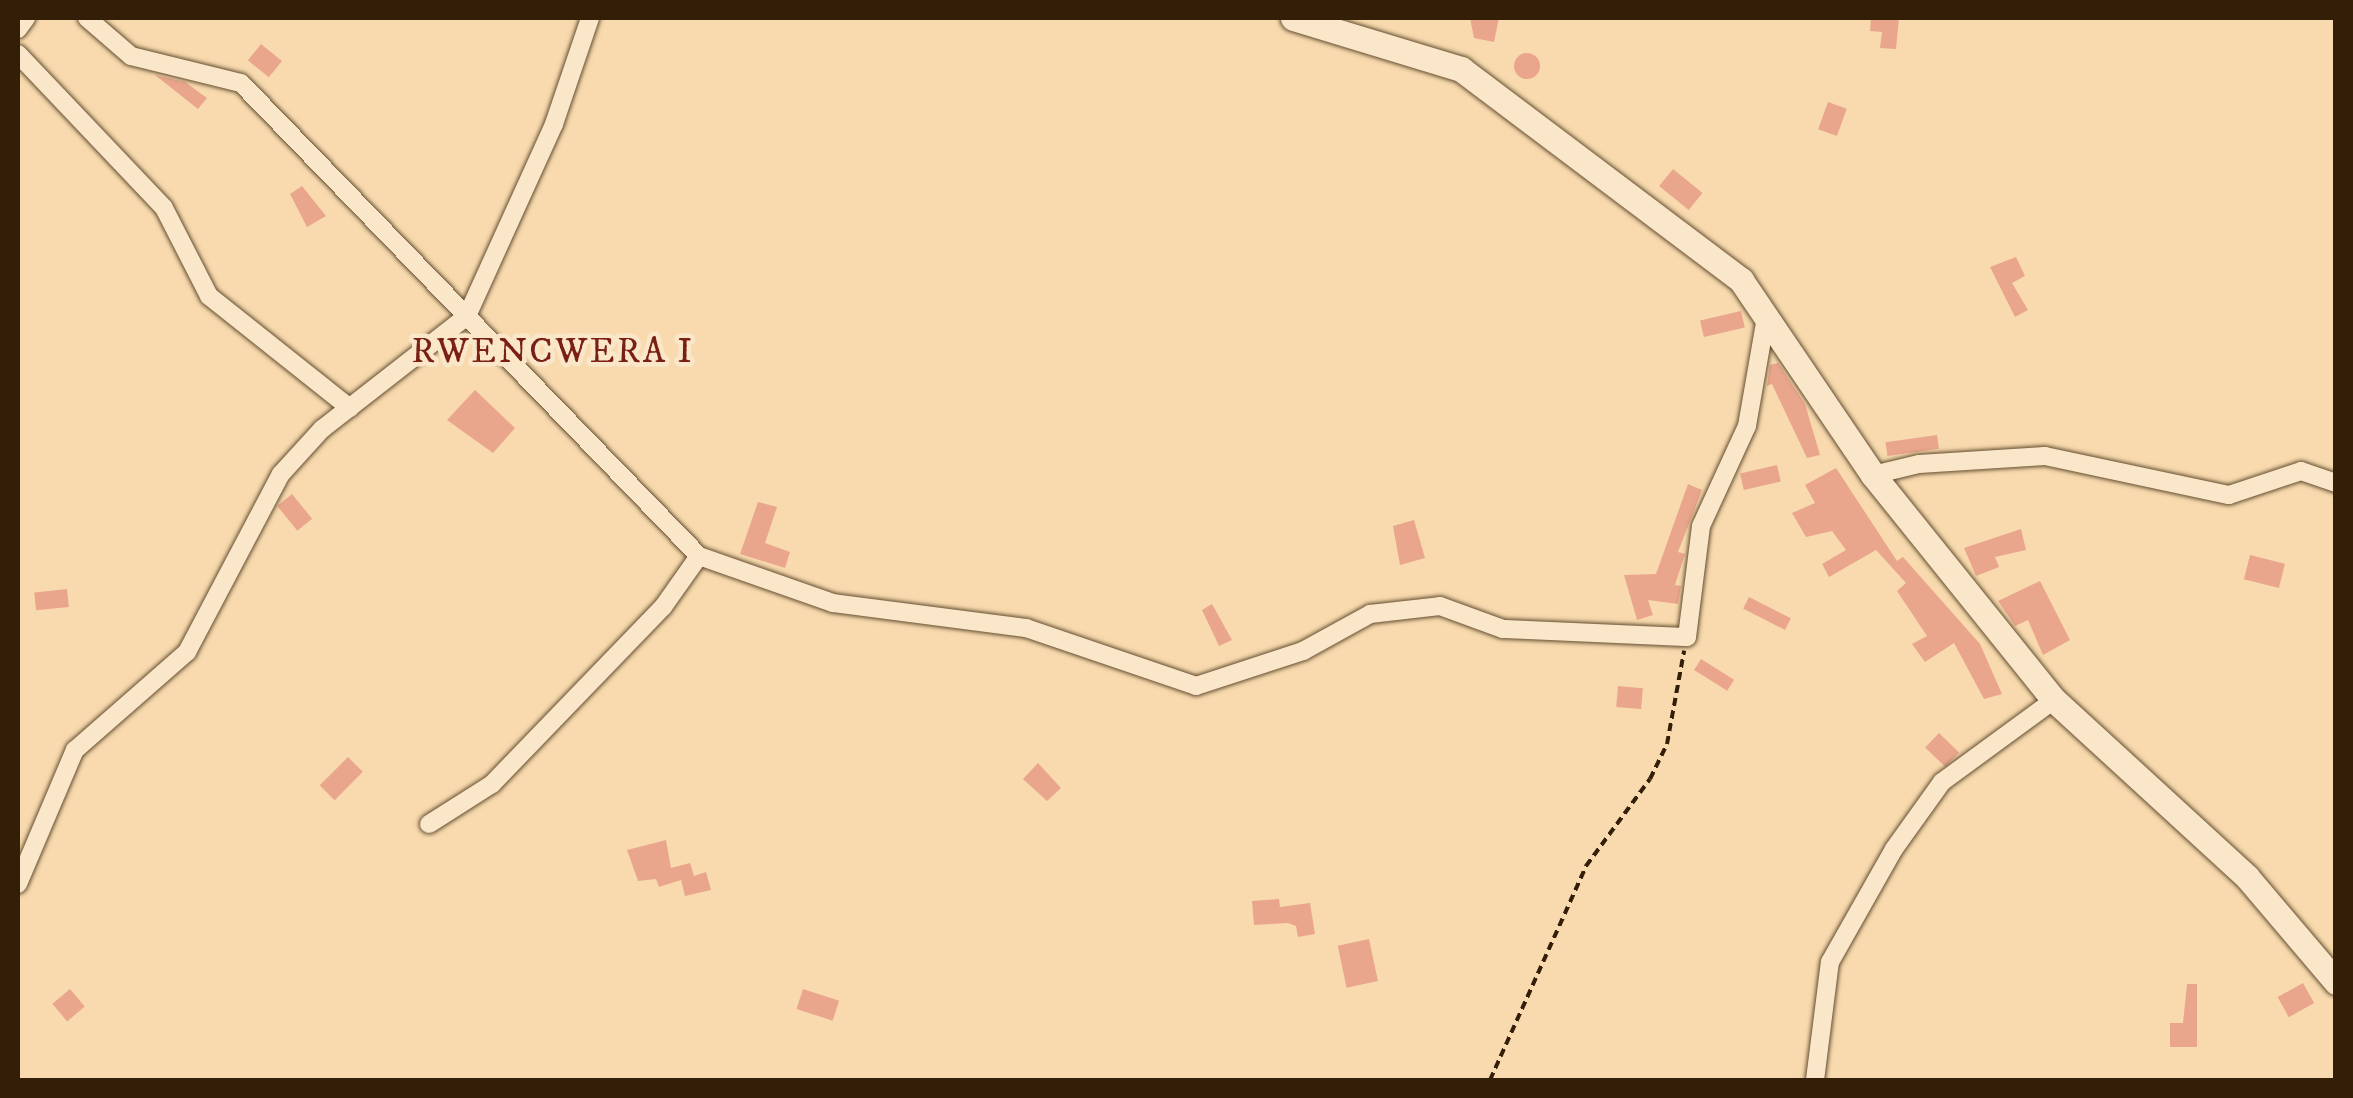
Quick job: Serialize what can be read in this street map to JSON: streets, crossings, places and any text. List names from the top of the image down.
{
  "districts": ["RWENCWERA I"]
}
